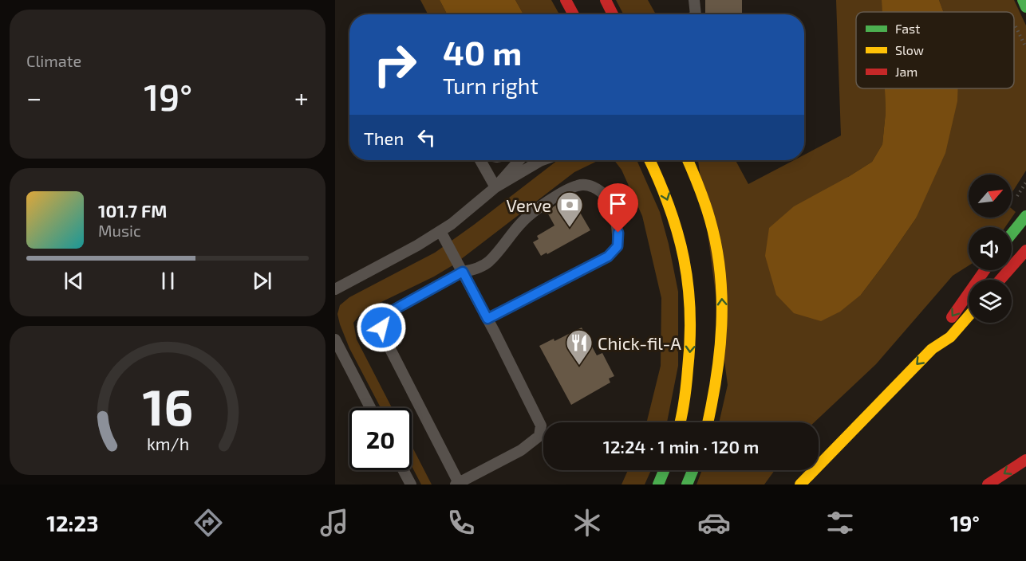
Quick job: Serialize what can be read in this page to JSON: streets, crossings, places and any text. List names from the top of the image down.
{
  "places": {
    "bank": ["Verve"],
    "restaurant": ["Chick-fil-A"]
  },
  "legend": ["Fast", "Slow", "Jam"],
  "north": "top right",
  "page": {
    "tile": "Climate",
    "turn": ["40 m", "Turn right"],
    "heat": ["−", "19°", "+"],
    "then": "Then",
    "song": ["101.7 FM", "Music"],
    "limit": "20",
    "trip": "12:24 · 1 min · 120 m",
    "tabs": ["12:23", "19°"],
    "gauge": ["16", "km/h"]
  }
}
